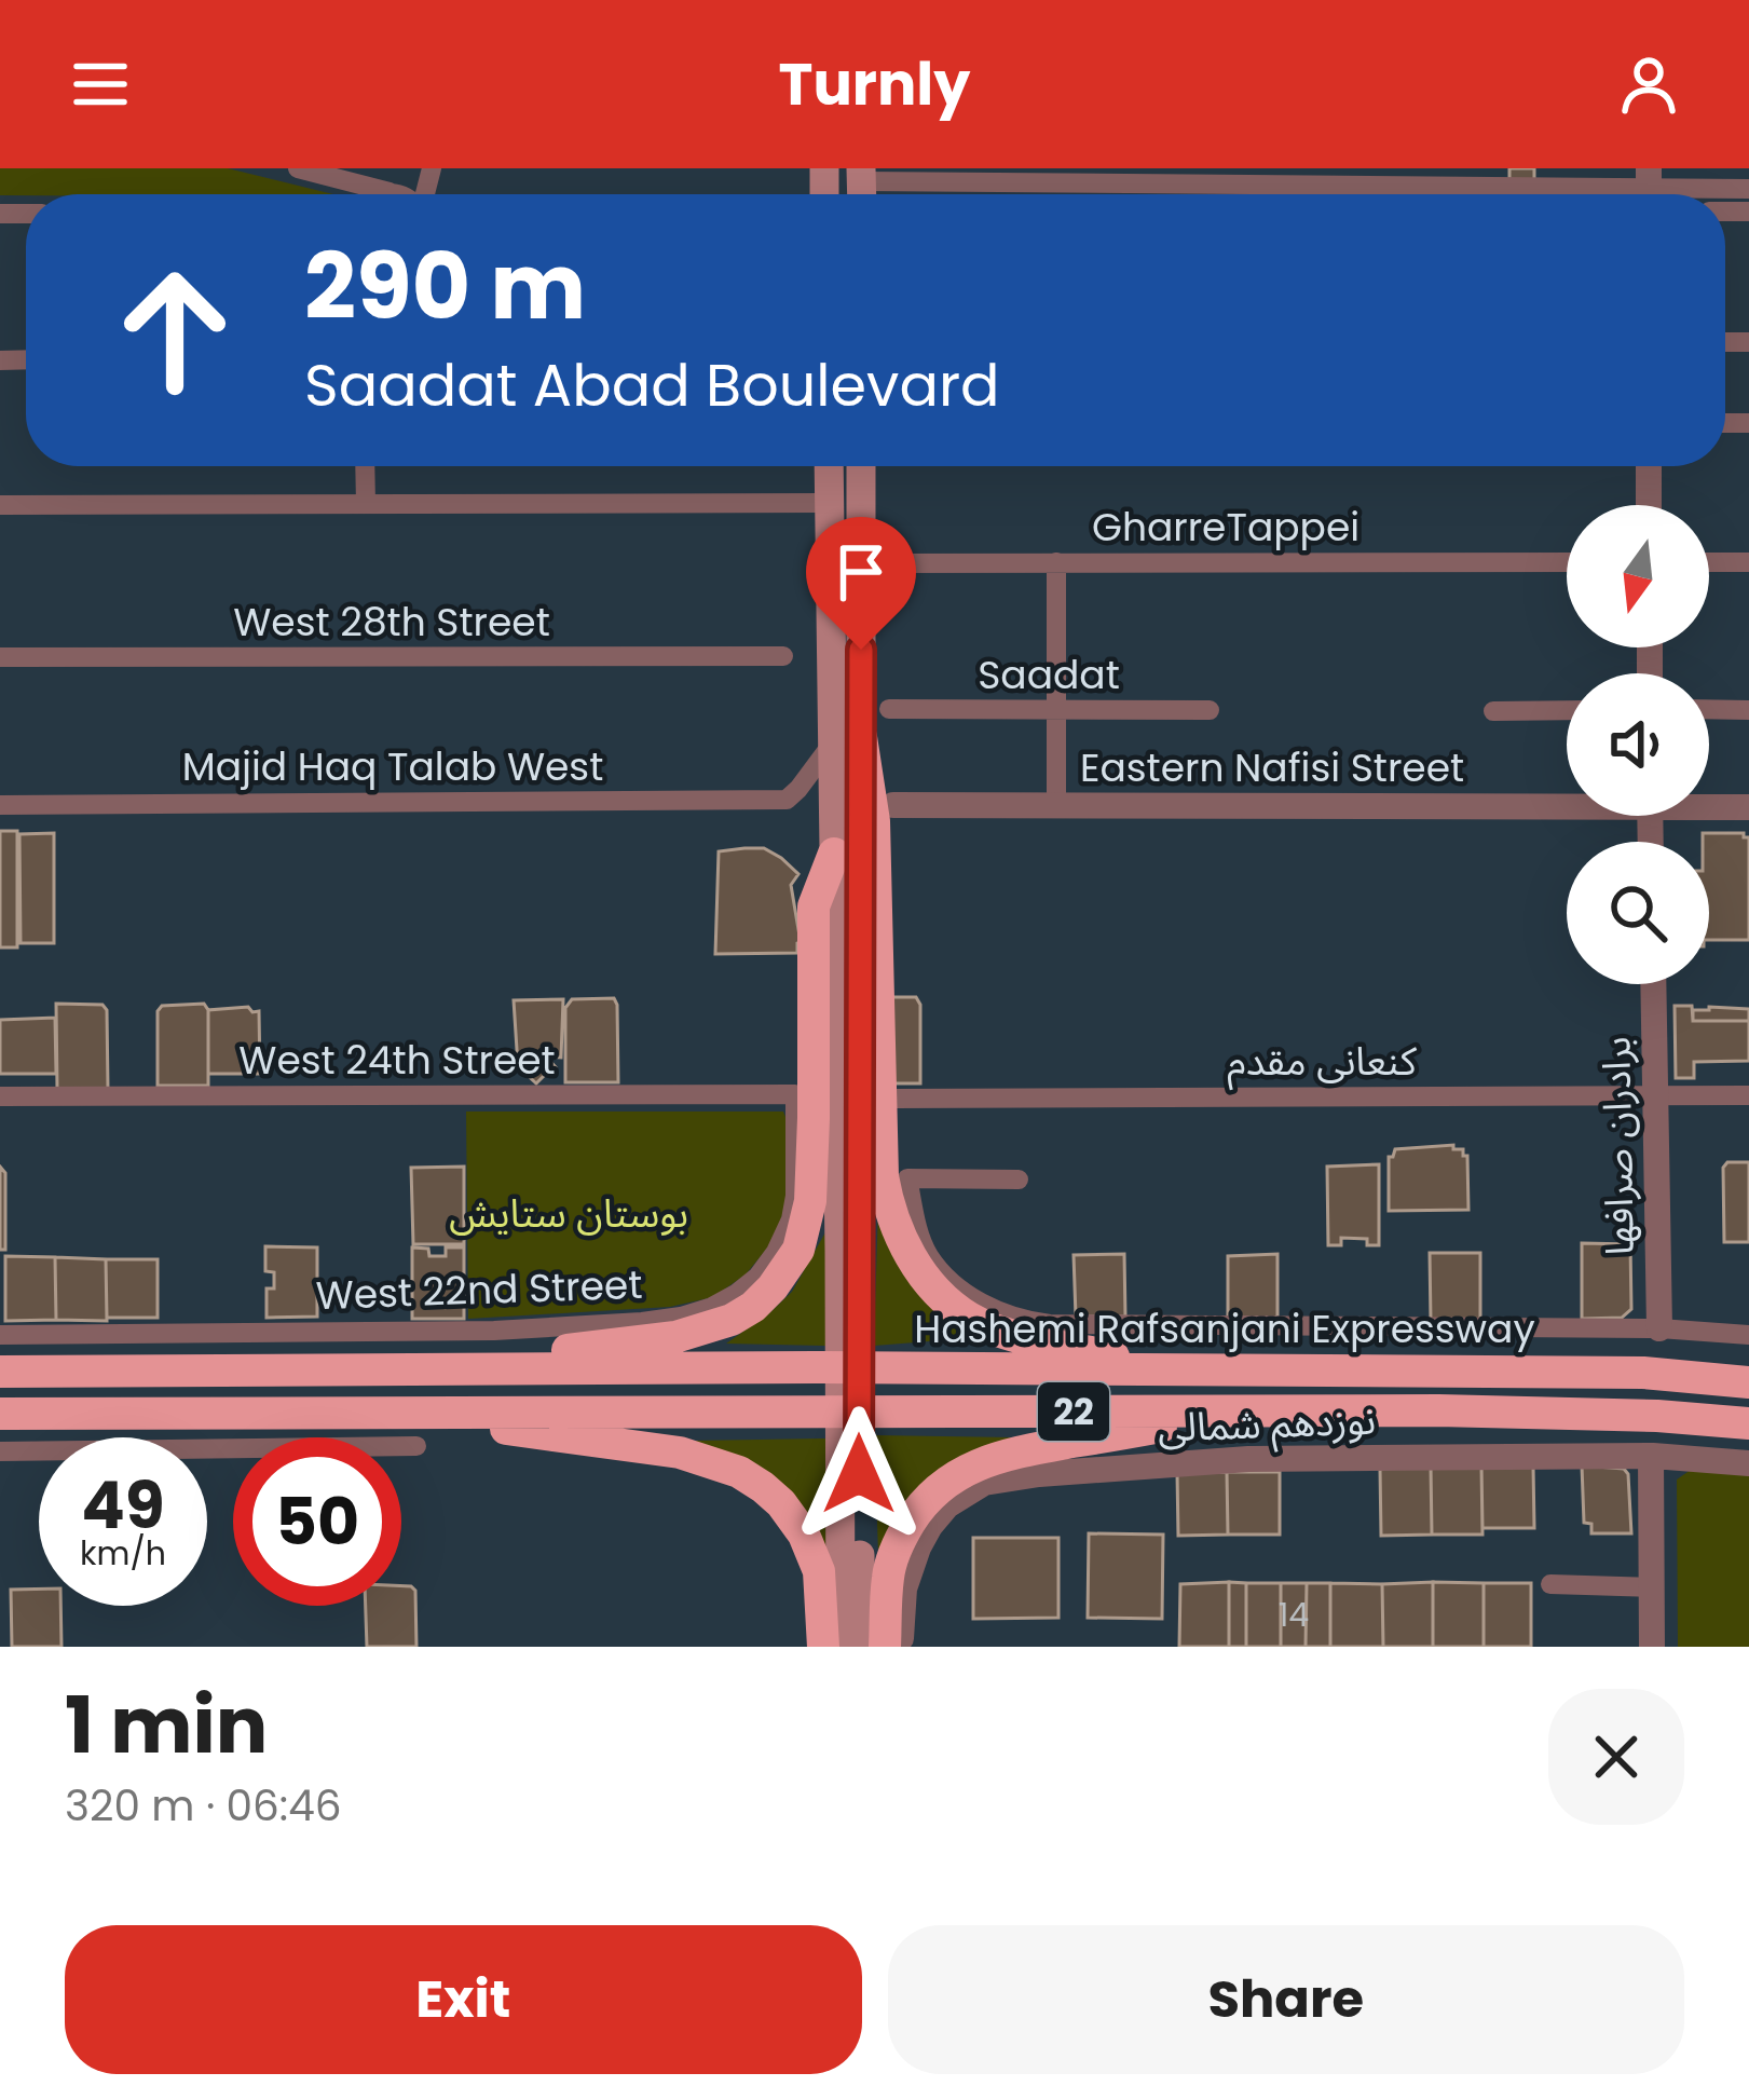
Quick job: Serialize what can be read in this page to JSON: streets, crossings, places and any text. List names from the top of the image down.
{
  "streets": {
    "highway": ["Hashemi Rafsanjani Expressway", "22"],
    "street": [
      "GharreTappei",
      "West 28th Street",
      "Saadat",
      "Majid Haq Talab West",
      "Eastern Nafisi Street",
      "West 24th Street",
      "کنعانی مقدم",
      "برادران صرافها",
      "West 22nd Street",
      "نوزدهم شمالی"
    ]
  },
  "crossings": [
    ["West 24th Street", "West 22nd Street"],
    ["کنعانی مقدم", "برادران صرافها"]
  ],
  "parks": ["بوستان ستایش"],
  "house_numbers": ["14"],
  "north": "bottom",
  "page": {
    "header": "Turnly",
    "turn": ["290 m", "Saadat Abad Boulevard"],
    "speed": "49 km/h",
    "limit": "50",
    "heading": ["1 min", "320 m · 06:46"],
    "buttons": ["Exit", "Share"]
  }
}
